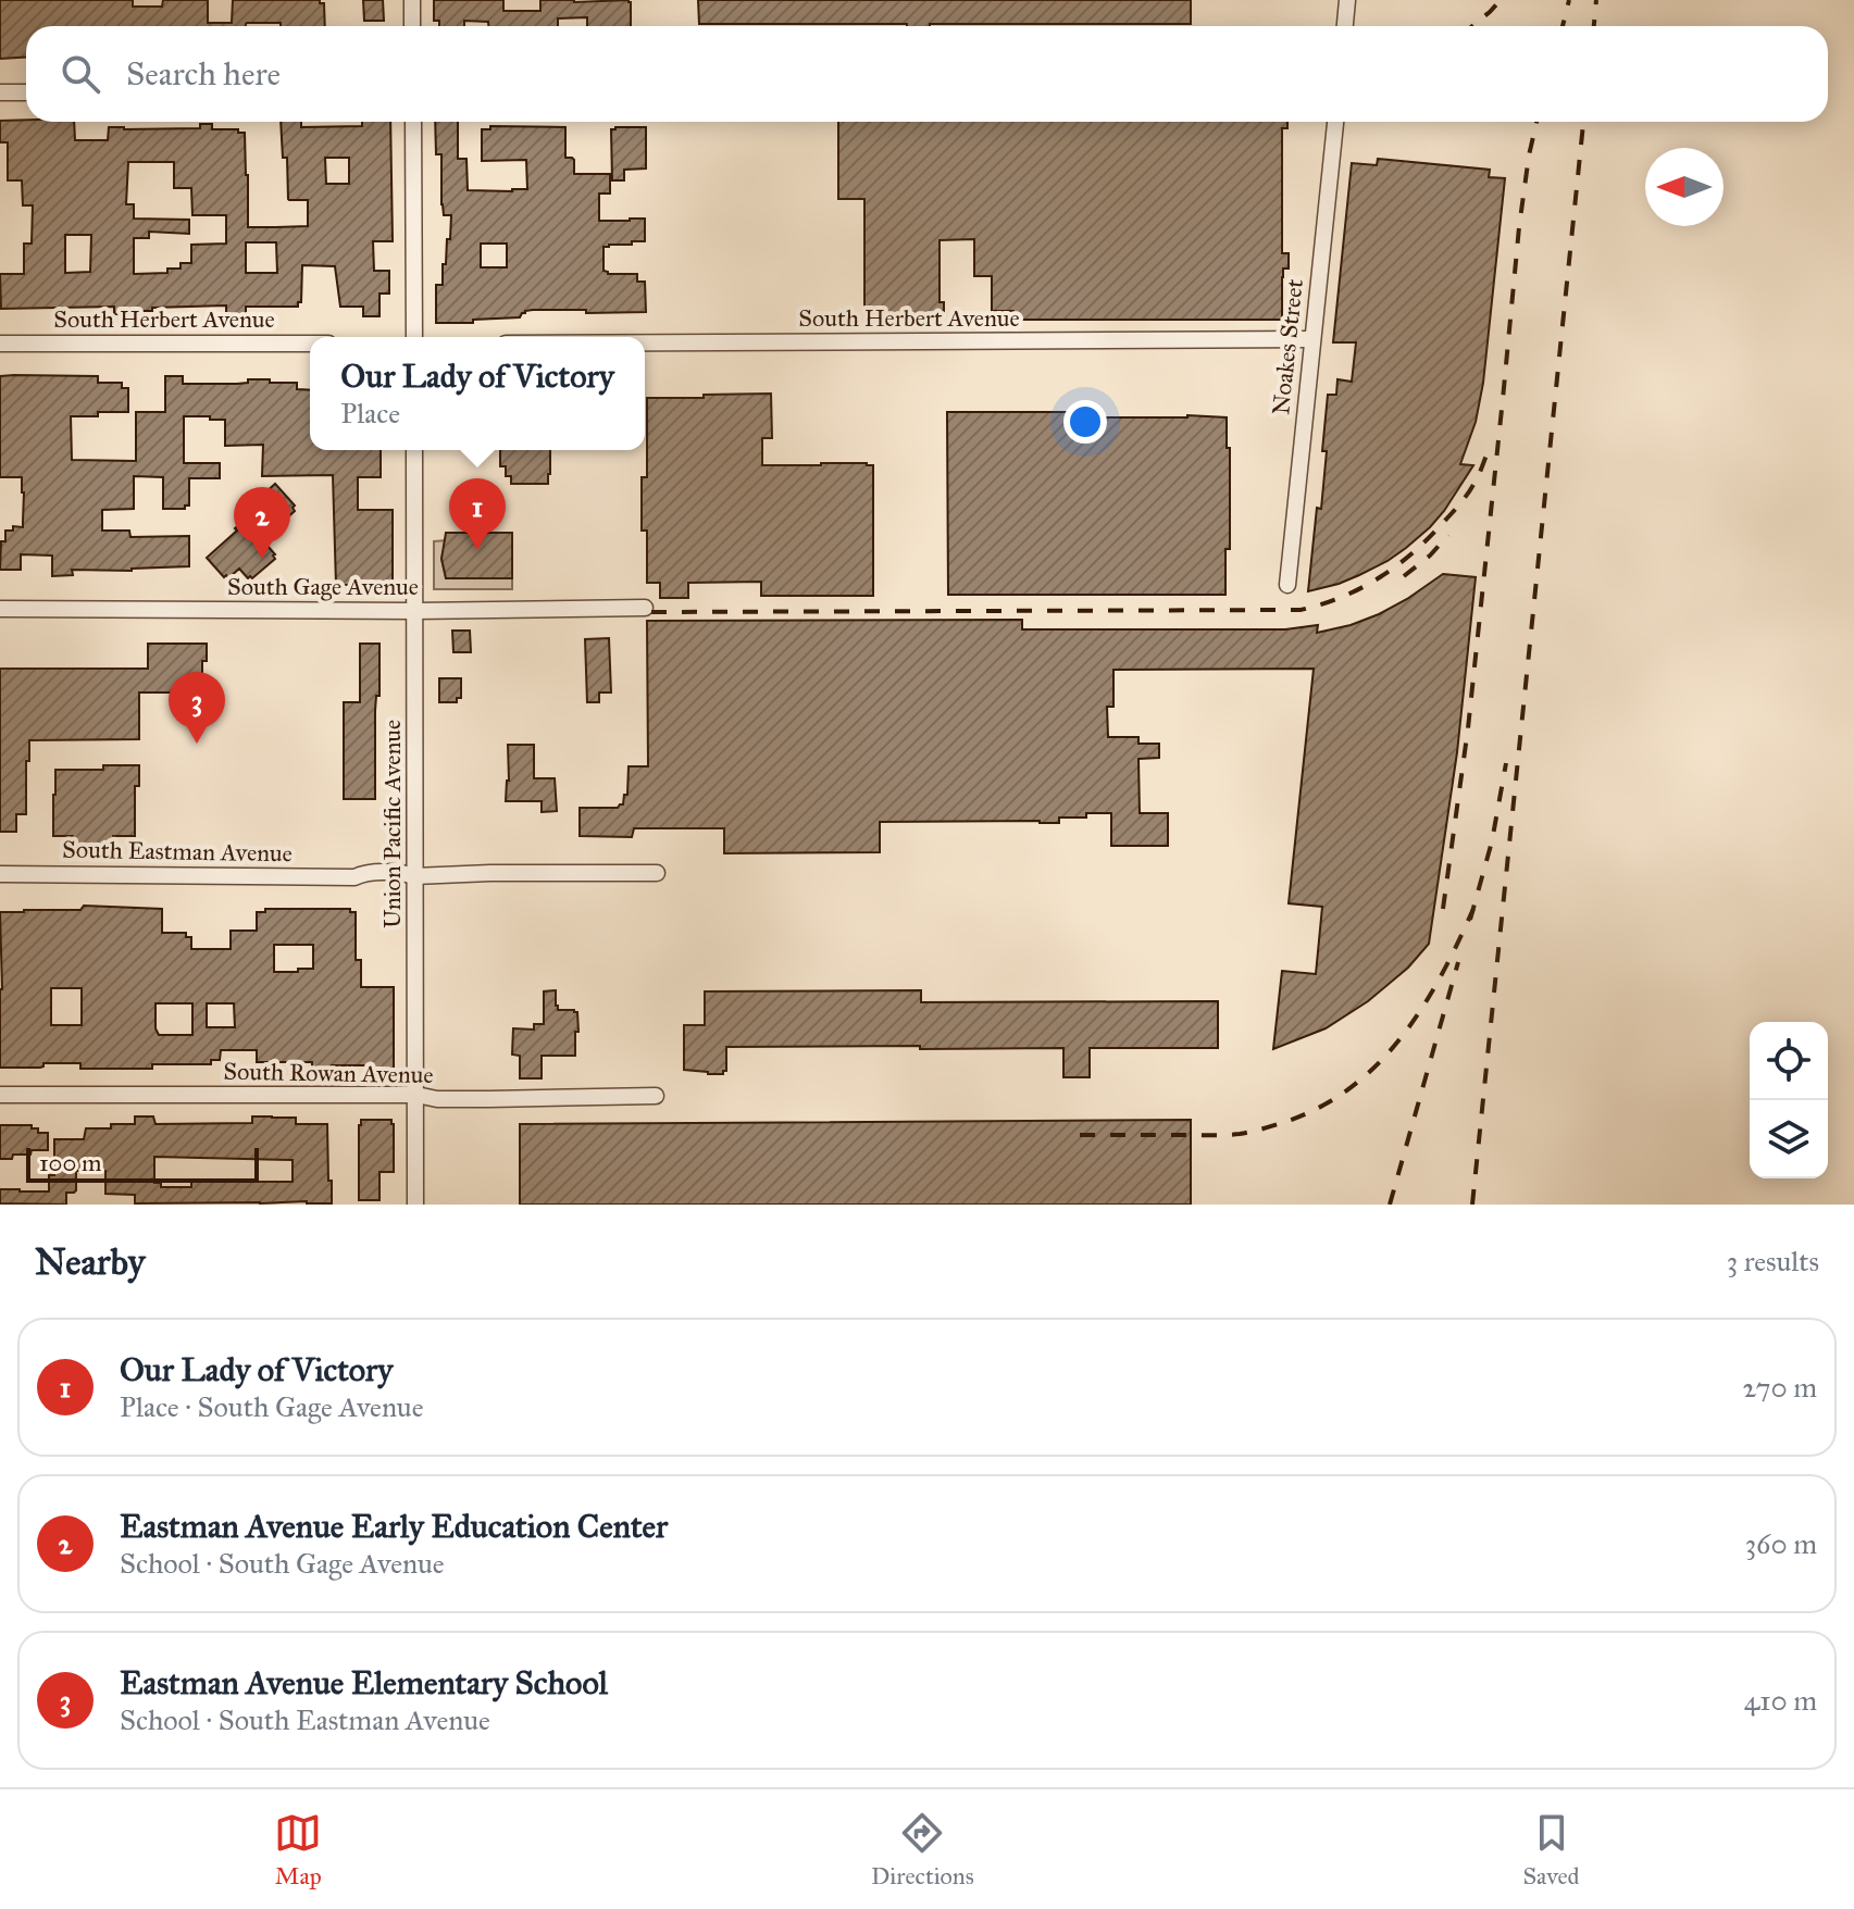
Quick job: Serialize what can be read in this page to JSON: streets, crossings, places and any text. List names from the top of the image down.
{
  "streets": {
    "street": [
      "South Herbert Avenue",
      "Noakes Street",
      "South Gage Avenue",
      "Union Pacific Avenue",
      "South Eastman Avenue",
      "South Rowan Avenue"
    ]
  },
  "crossings": [
    ["South Herbert Avenue", "Noakes Street"],
    ["South Gage Avenue", "Union Pacific Avenue"],
    ["Union Pacific Avenue", "South Eastman Avenue"],
    ["Union Pacific Avenue", "South Rowan Avenue"]
  ],
  "scale_bar": "100 m",
  "north": "left",
  "page": {
    "search": "Search here",
    "popup": ["Our Lady of Victory", "Place"],
    "pins": ["1", "2", "3"],
    "scale": "100 m",
    "heading": ["Nearby", "3 results"],
    "list": [
      {
        "mark": "1",
        "name": "Our Lady of Victory",
        "note": "Place · South Gage Avenue",
        "value": "270 m"
      },
      {
        "mark": "2",
        "name": "Eastman Avenue Early Education Center",
        "note": "School · South Gage Avenue",
        "value": "360 m"
      },
      {
        "mark": "3",
        "name": "Eastman Avenue Elementary School",
        "note": "School · South Eastman Avenue",
        "value": "410 m"
      }
    ],
    "nav": ["Map", "Directions", "Saved"]
  }
}
